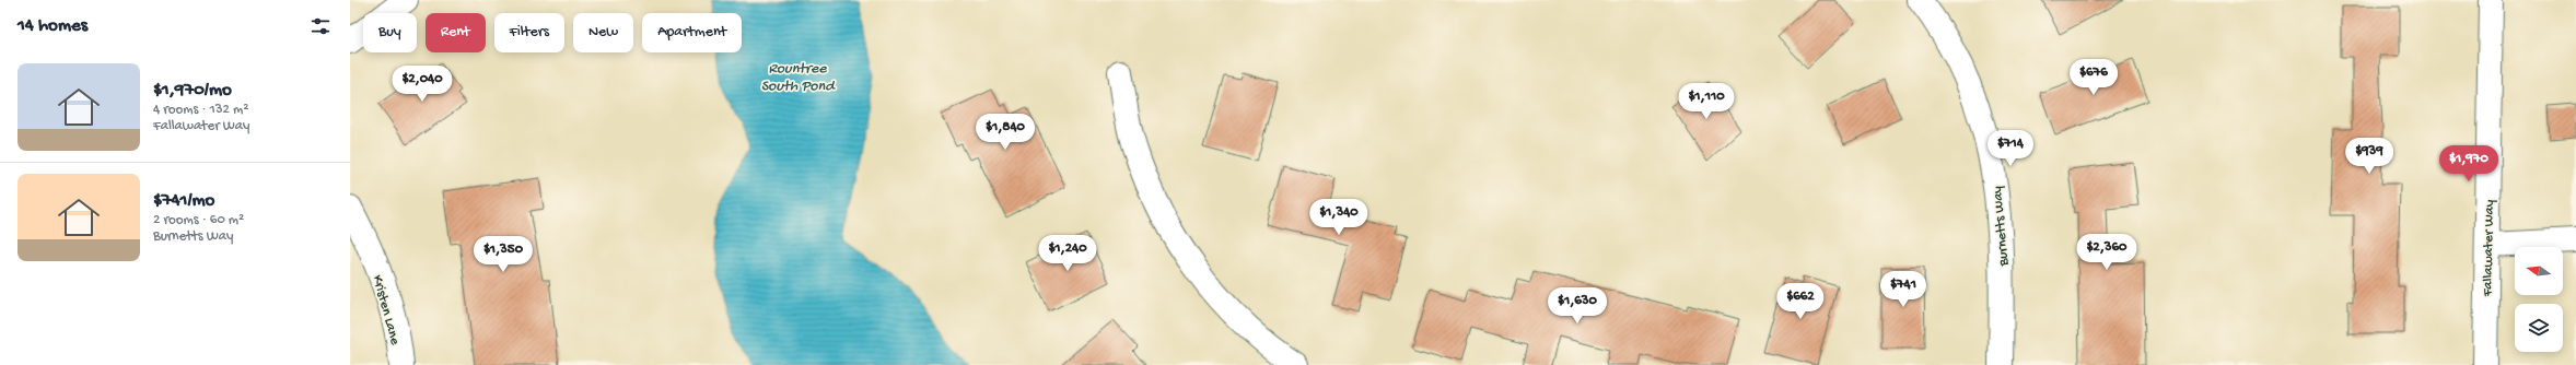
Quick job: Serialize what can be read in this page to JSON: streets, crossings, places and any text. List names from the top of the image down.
{
  "streets": {
    "street": ["Burnetts Way", "Fallawater Way", "Kristen Lane"]
  },
  "water": ["Rountree South Pond"],
  "north": "left",
  "page": {
    "heading": "14 homes",
    "chip": [
      "Buy",
      "Rent",
      "Filters",
      "New",
      "Apartment"
    ],
    "list": [
      {
        "name": "$1,970/mo",
        "note": "4 rooms · 132 m² · Fallawater Way"
      },
      {
        "name": "$741/mo",
        "note": "2 rooms · 60 m² · Burnetts Way"
      }
    ],
    "price": [
      "$676",
      "$2,040",
      "$1,110",
      "$1,840",
      "$714",
      "$939",
      "$1,970",
      "$1,340",
      "$2,360",
      "$1,240",
      "$1,350",
      "$741",
      "$662",
      "$1,630"
    ]
  }
}
